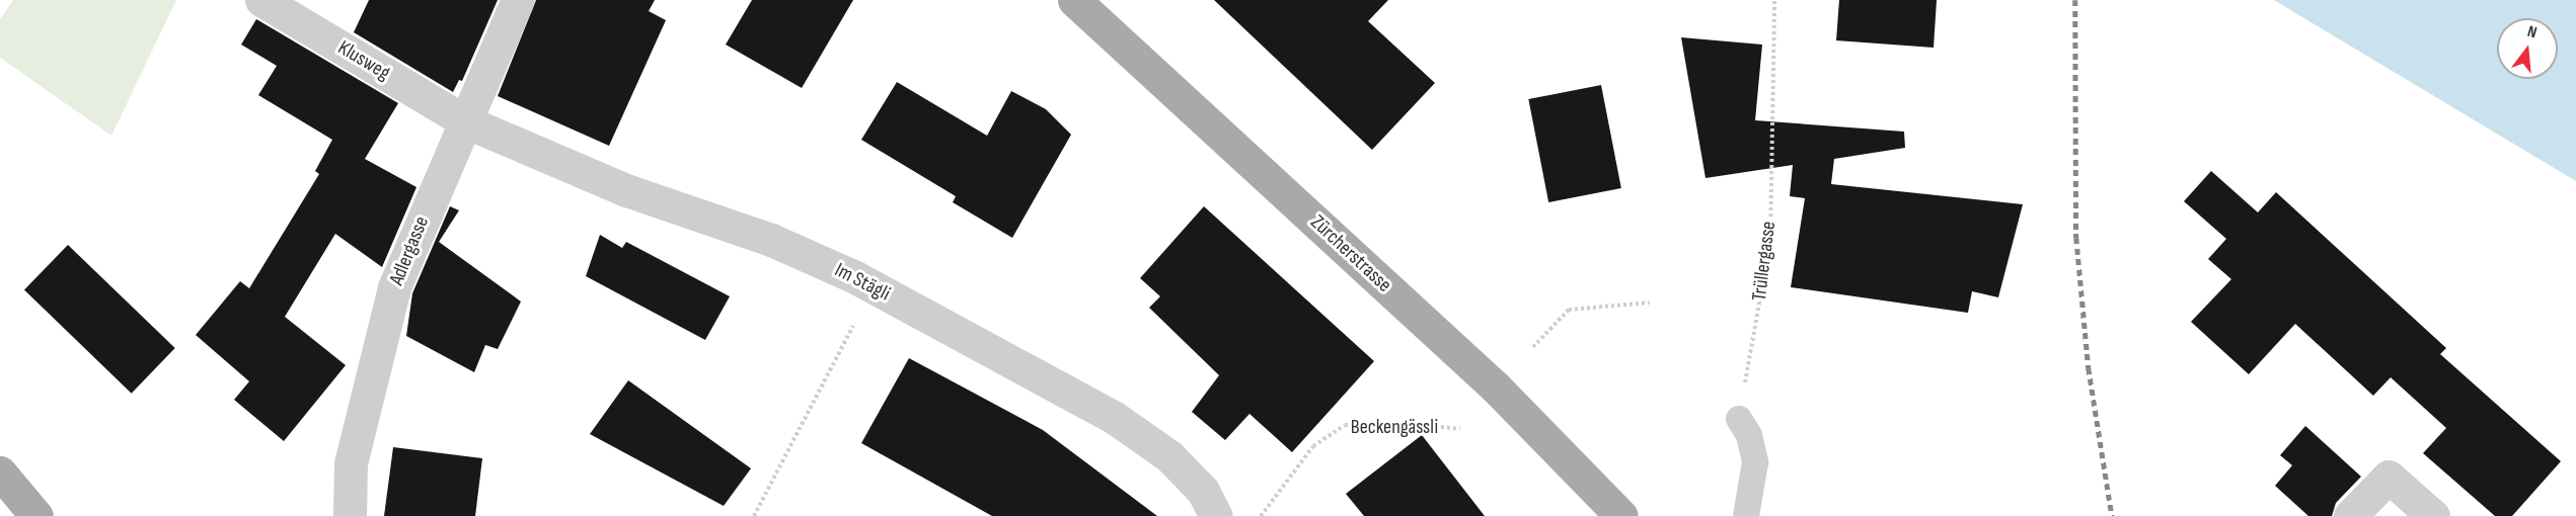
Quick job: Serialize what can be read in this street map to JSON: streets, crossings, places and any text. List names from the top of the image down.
{
  "streets": {
    "main road": ["Zürcherstrasse"],
    "street": ["Klusweg", "Adlergasse", "Im Stägli"],
    "path": ["Trüllergasse", "Beckengässli"]
  },
  "crossings": [
    ["Klusweg", "Adlergasse"],
    ["Klusweg", "Im Stägli"],
    ["Adlergasse", "Im Stägli"]
  ],
  "north": "top"
}
